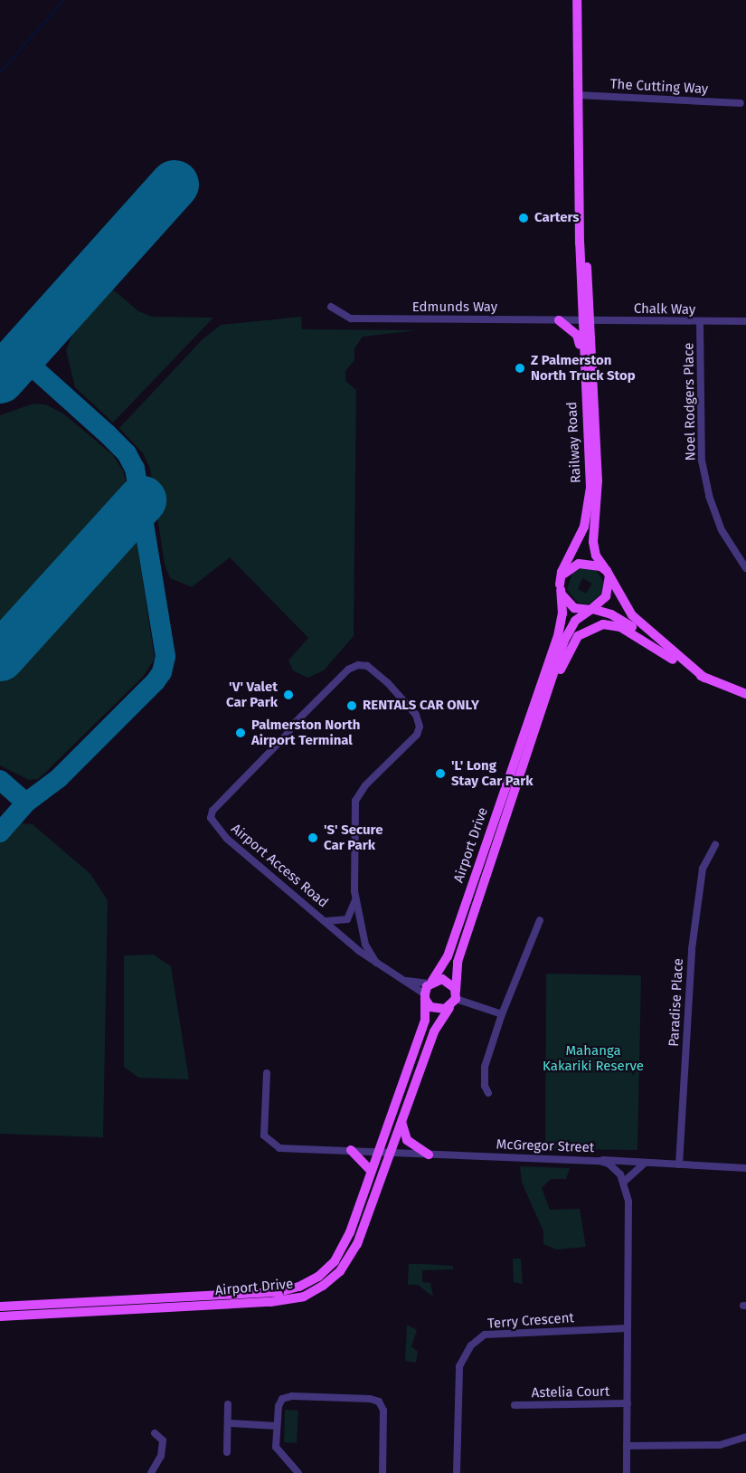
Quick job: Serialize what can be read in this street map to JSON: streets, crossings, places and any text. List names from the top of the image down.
{
  "streets": {
    "main road": ["Railway Road", "Airport Drive"],
    "street": [
      "The Cutting Way",
      "Edmunds Way",
      "Chalk Way",
      "Noel Rodgers Place",
      "Airport Access Road",
      "Paradise Place",
      "McGregor Street",
      "Terry Crescent",
      "Astelia Court"
    ]
  },
  "crossings": [
    ["The Cutting Way", "Railway Road"],
    ["Edmunds Way", "Chalk Way"],
    ["Edmunds Way", "Railway Road"],
    ["Chalk Way", "Noel Rodgers Place"],
    ["Chalk Way", "Railway Road"],
    ["Railway Road", "Airport Drive"],
    ["Airport Drive", "Airport Access Road"],
    ["Airport Drive", "McGregor Street"]
  ],
  "parks": ["Mahanga Kakariki Reserve"],
  "places": [
    "Carters",
    "Z Palmerston North Truck Stop",
    "'V' Valet Car Park",
    "RENTALS CAR ONLY",
    "Palmerston North Airport Terminal",
    "'L' Long Stay Car Park",
    "'S' Secure Car Park"
  ]
}
